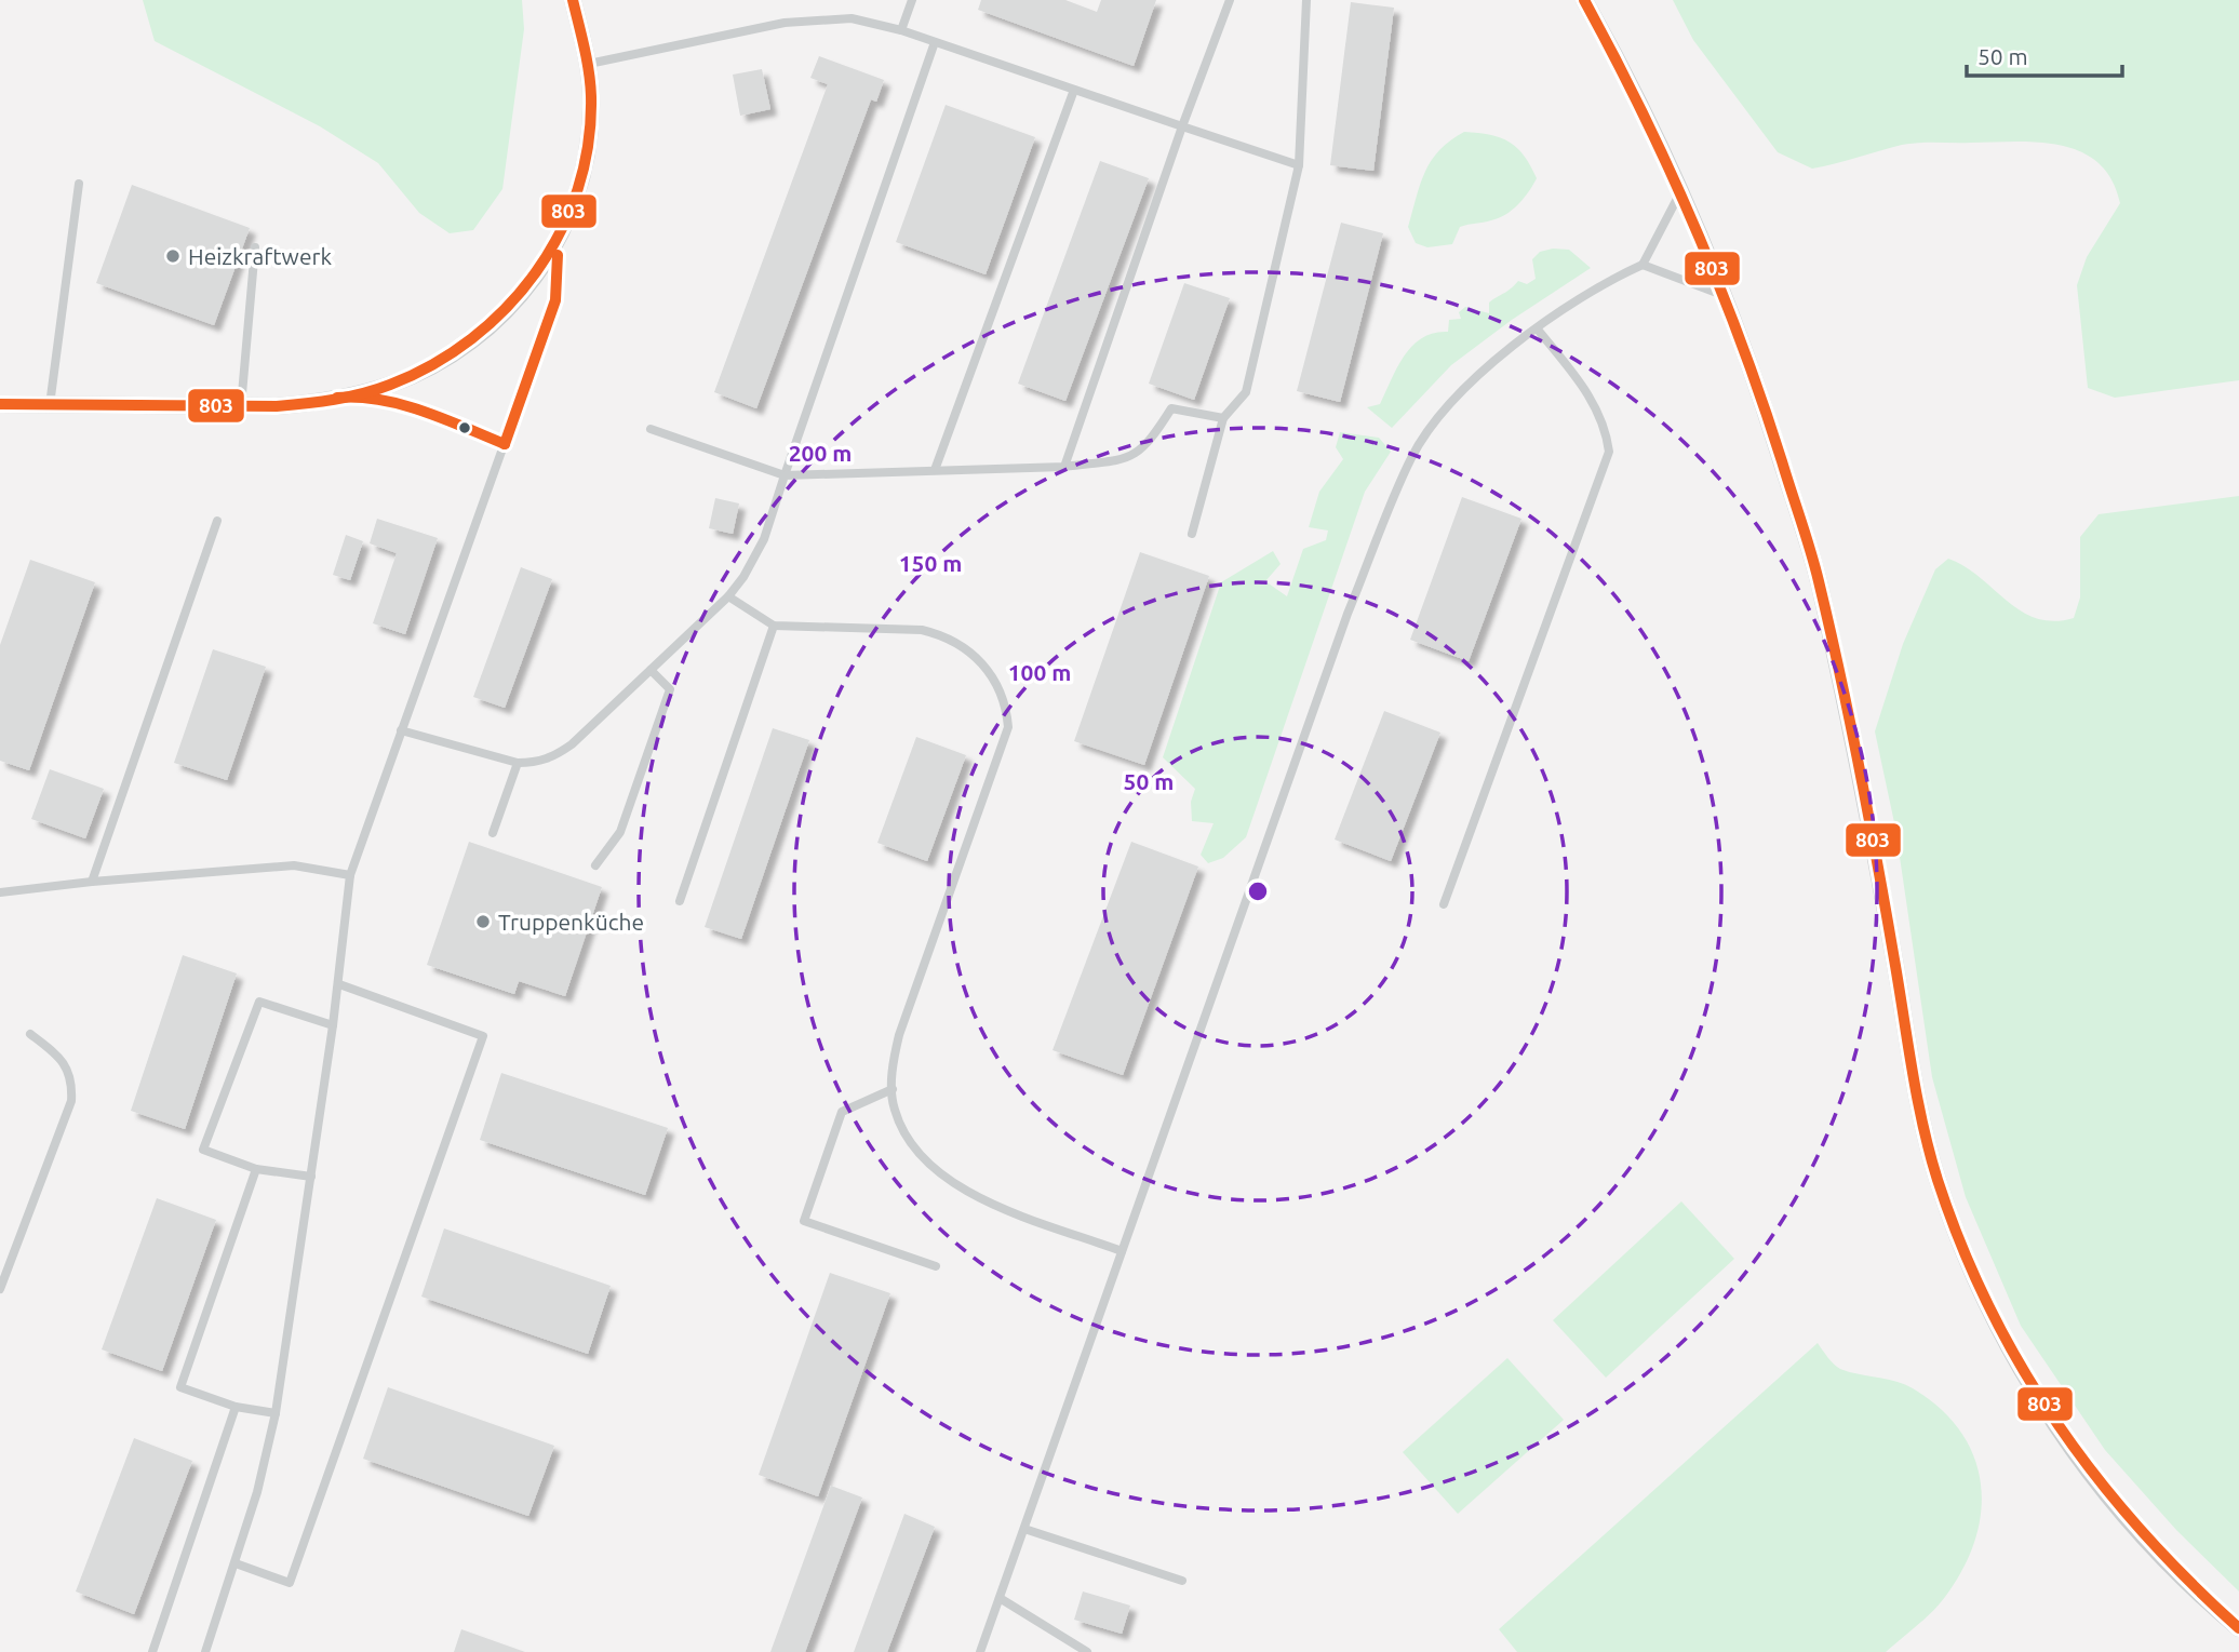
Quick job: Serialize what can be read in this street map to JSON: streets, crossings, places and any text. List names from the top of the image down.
{
  "places": ["Heizkraftwerk", "Truppenküche"],
  "lines": ["transit line 803"],
  "scale_bar": "50 m",
  "rings": [
    "200 m",
    "150 m",
    "100 m",
    "50 m"
  ]
}
